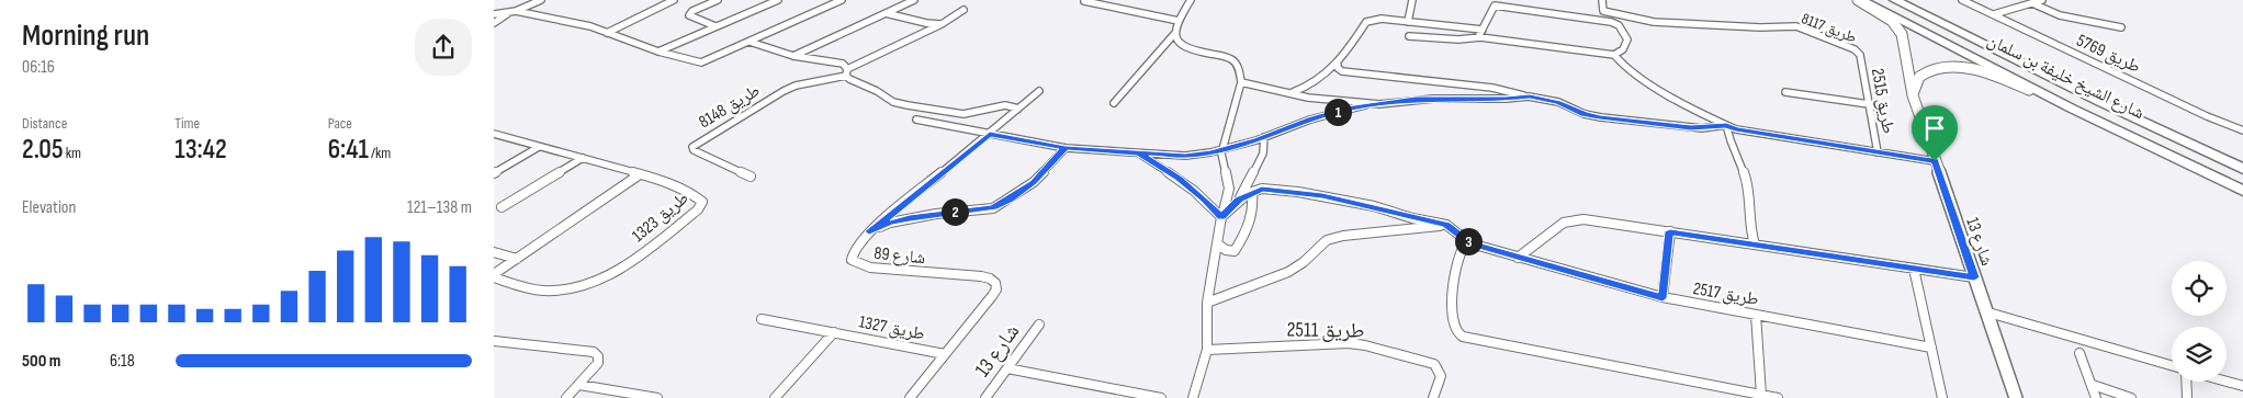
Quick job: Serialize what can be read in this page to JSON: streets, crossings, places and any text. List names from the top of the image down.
{
  "streets": {
    "highway": ["شارع الشيخ خليفة بن سلمان"],
    "street": [
      "طريق 8117",
      "طريق 5769",
      "طريق 2515",
      "طريق 8148",
      "طريق 1323",
      "شارع 13",
      "شارع 89",
      "طريق 2517",
      "طريق 1327",
      "طريق 2511"
    ]
  },
  "crossings": [
    ["طريق 8117", "طريق 2515"],
    ["طريق 2515", "شارع 13"],
    ["شارع 89", "طريق 1327"]
  ],
  "page": {
    "heading": ["Morning run", "06:16"],
    "stats": [
      ["Distance", "2.05 km"],
      ["Time", "13:42"],
      ["Pace", "6:41 /km"]
    ],
    "pins": ["1", "2", "3"],
    "chart": ["Elevation", "121–138 m"],
    "list": [
      {
        "name": "500 m",
        "note": "6:18"
      }
    ]
  }
}
